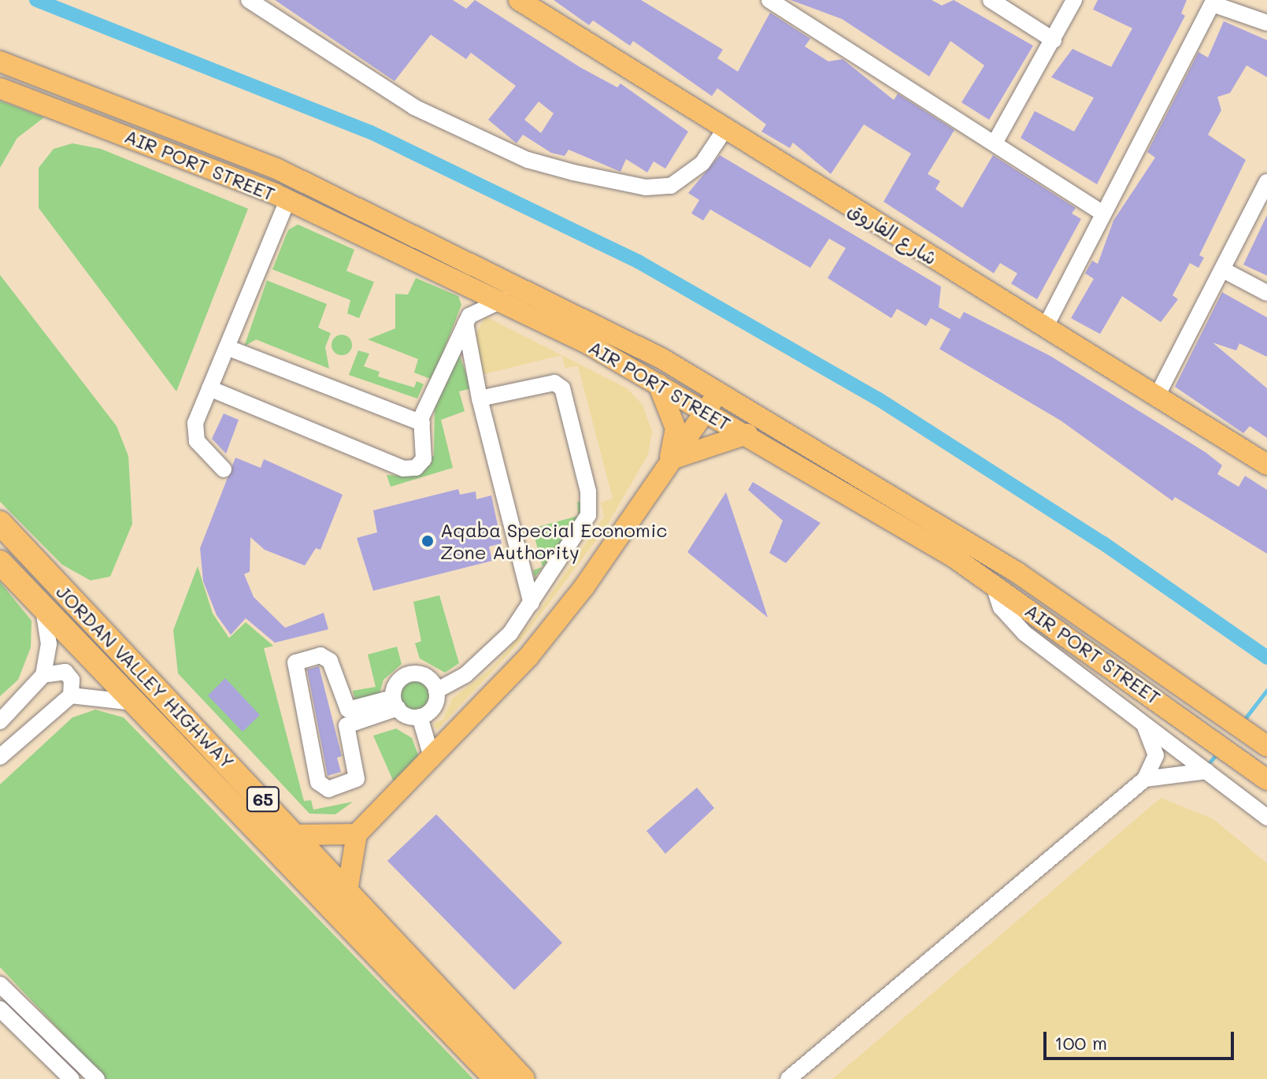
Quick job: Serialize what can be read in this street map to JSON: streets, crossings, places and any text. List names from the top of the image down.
{
  "streets": {
    "highway": ["JORDAN VALLEY HIGHWAY", "65"],
    "main road": ["AIR PORT STREET", "شارع الفاروق"]
  },
  "places": ["Aqaba Special Economic Zone Authority"],
  "scale_bar": "100 m"
}
